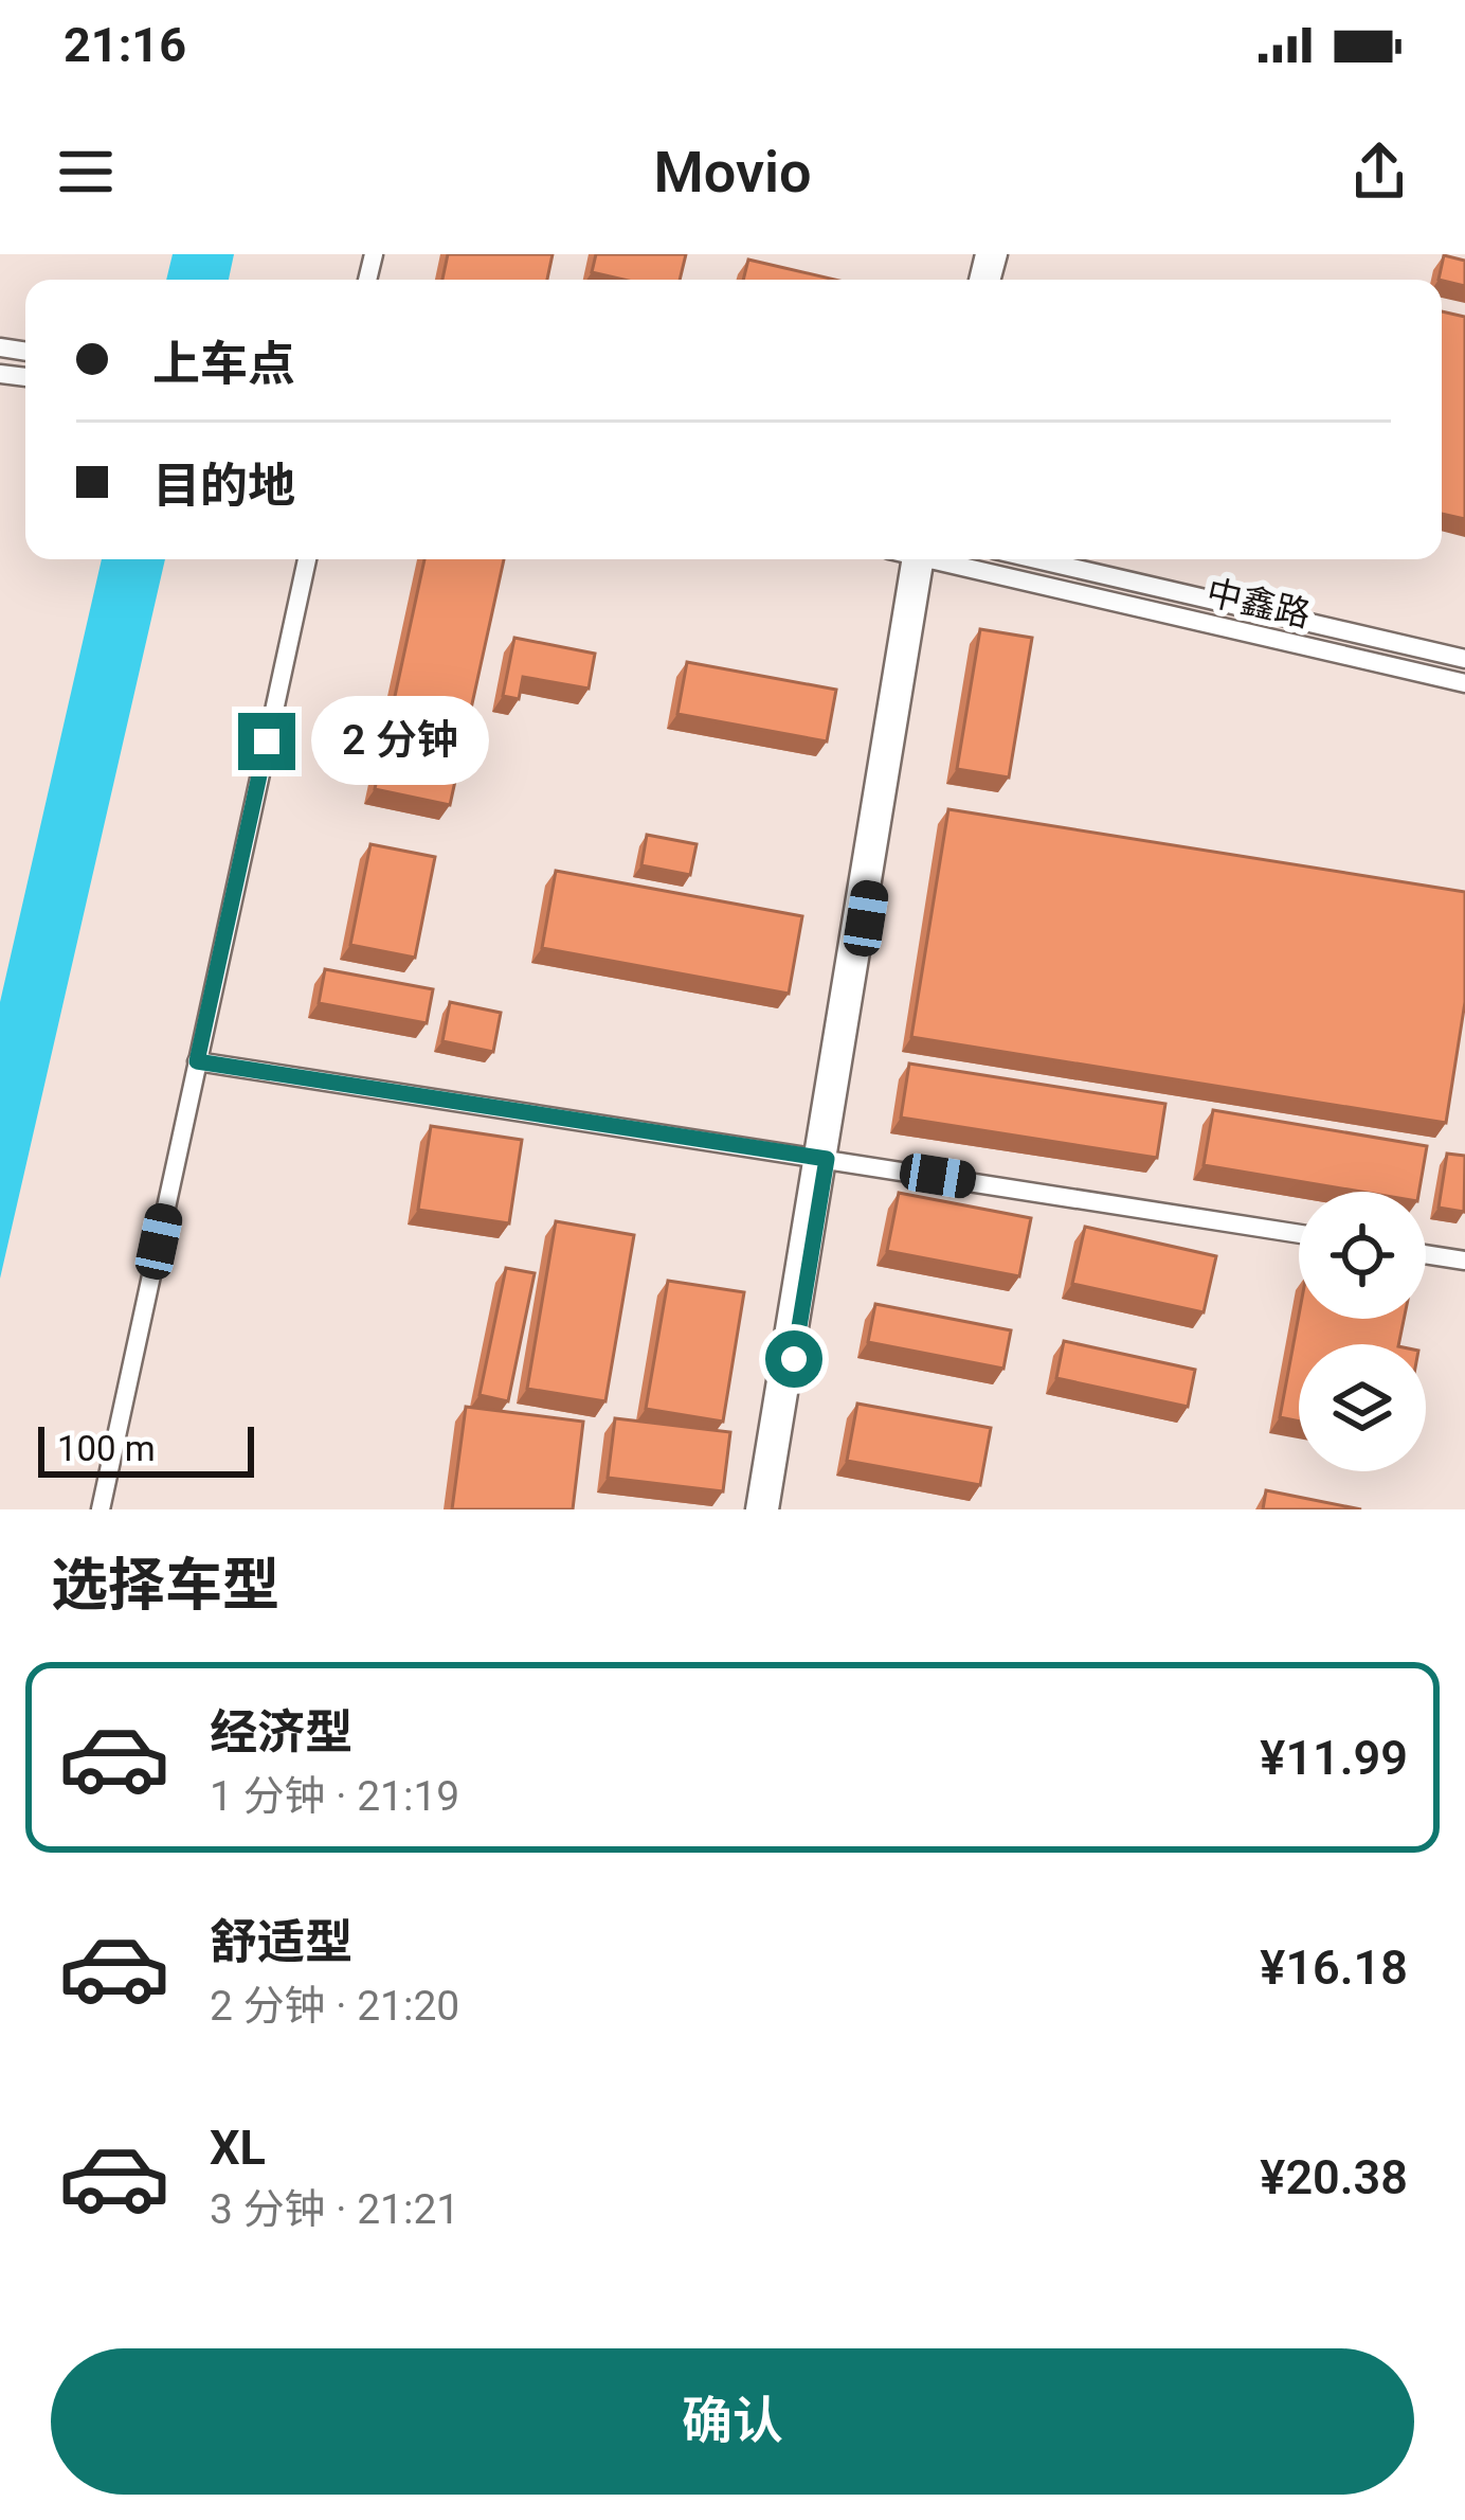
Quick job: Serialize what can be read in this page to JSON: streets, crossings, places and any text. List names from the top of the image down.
{
  "streets": {
    "street": ["中鑫路"]
  },
  "scale_bar": "100 m",
  "page": {
    "status": "21:16",
    "header": "Movio",
    "banner": ["上车点", "目的地"],
    "bubble": "2 分钟",
    "scale": "100 m",
    "heading": "选择车型",
    "list": [
      {
        "name": "经济型",
        "note": "1 分钟 · 21:19",
        "value": "¥11.99"
      },
      {
        "name": "舒适型",
        "note": "2 分钟 · 21:20",
        "value": "¥16.18"
      },
      {
        "name": "XL",
        "note": "3 分钟 · 21:21",
        "value": "¥20.38"
      }
    ],
    "buttons": "确认"
  }
}
